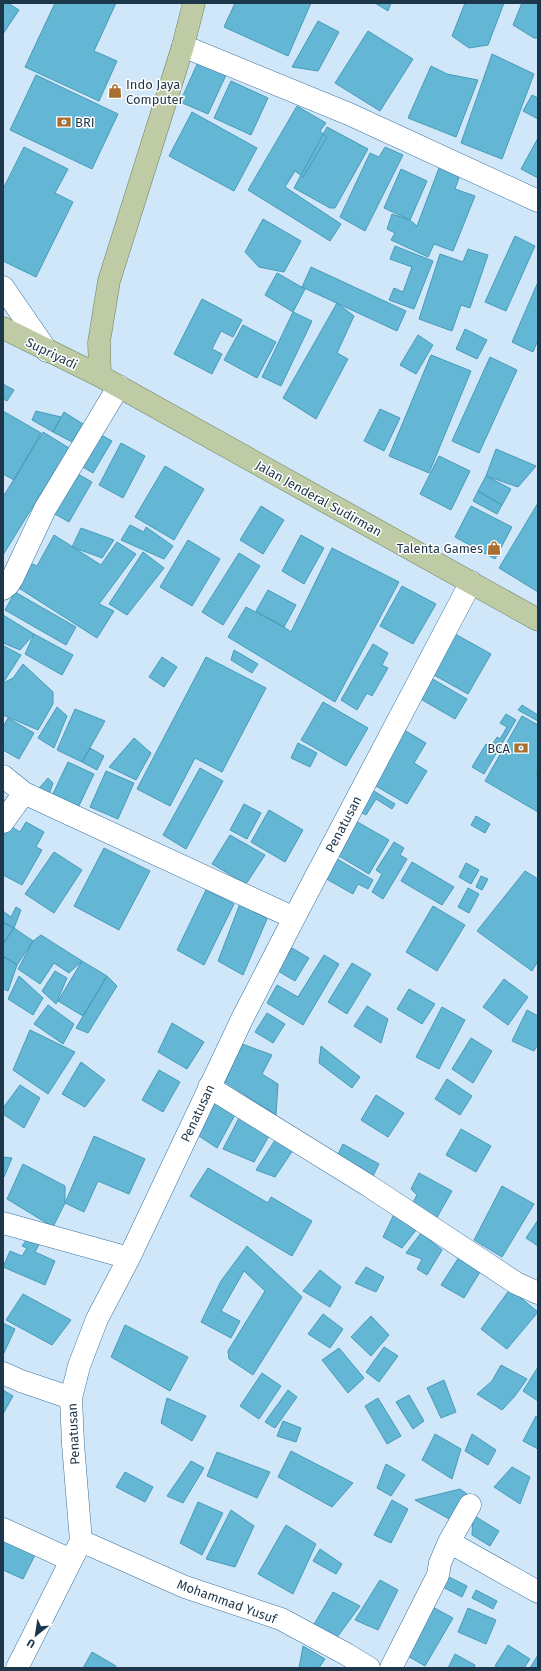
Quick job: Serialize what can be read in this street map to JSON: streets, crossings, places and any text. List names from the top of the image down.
{
  "streets": {
    "main road": ["Supriyadi", "Jalan Jenderal Sudirman"],
    "street": ["Penatusan", "Mohammad Yusuf"]
  },
  "crossings": [
    ["Supriyadi", "Jalan Jenderal Sudirman"],
    ["Jalan Jenderal Sudirman", "Penatusan"],
    ["Penatusan", "Mohammad Yusuf"]
  ],
  "places": {
    "shop": ["Indo Jaya Computer", "Talenta Games"],
    "bank": ["BRI", "BCA"]
  },
  "north": "bottom left"
}
